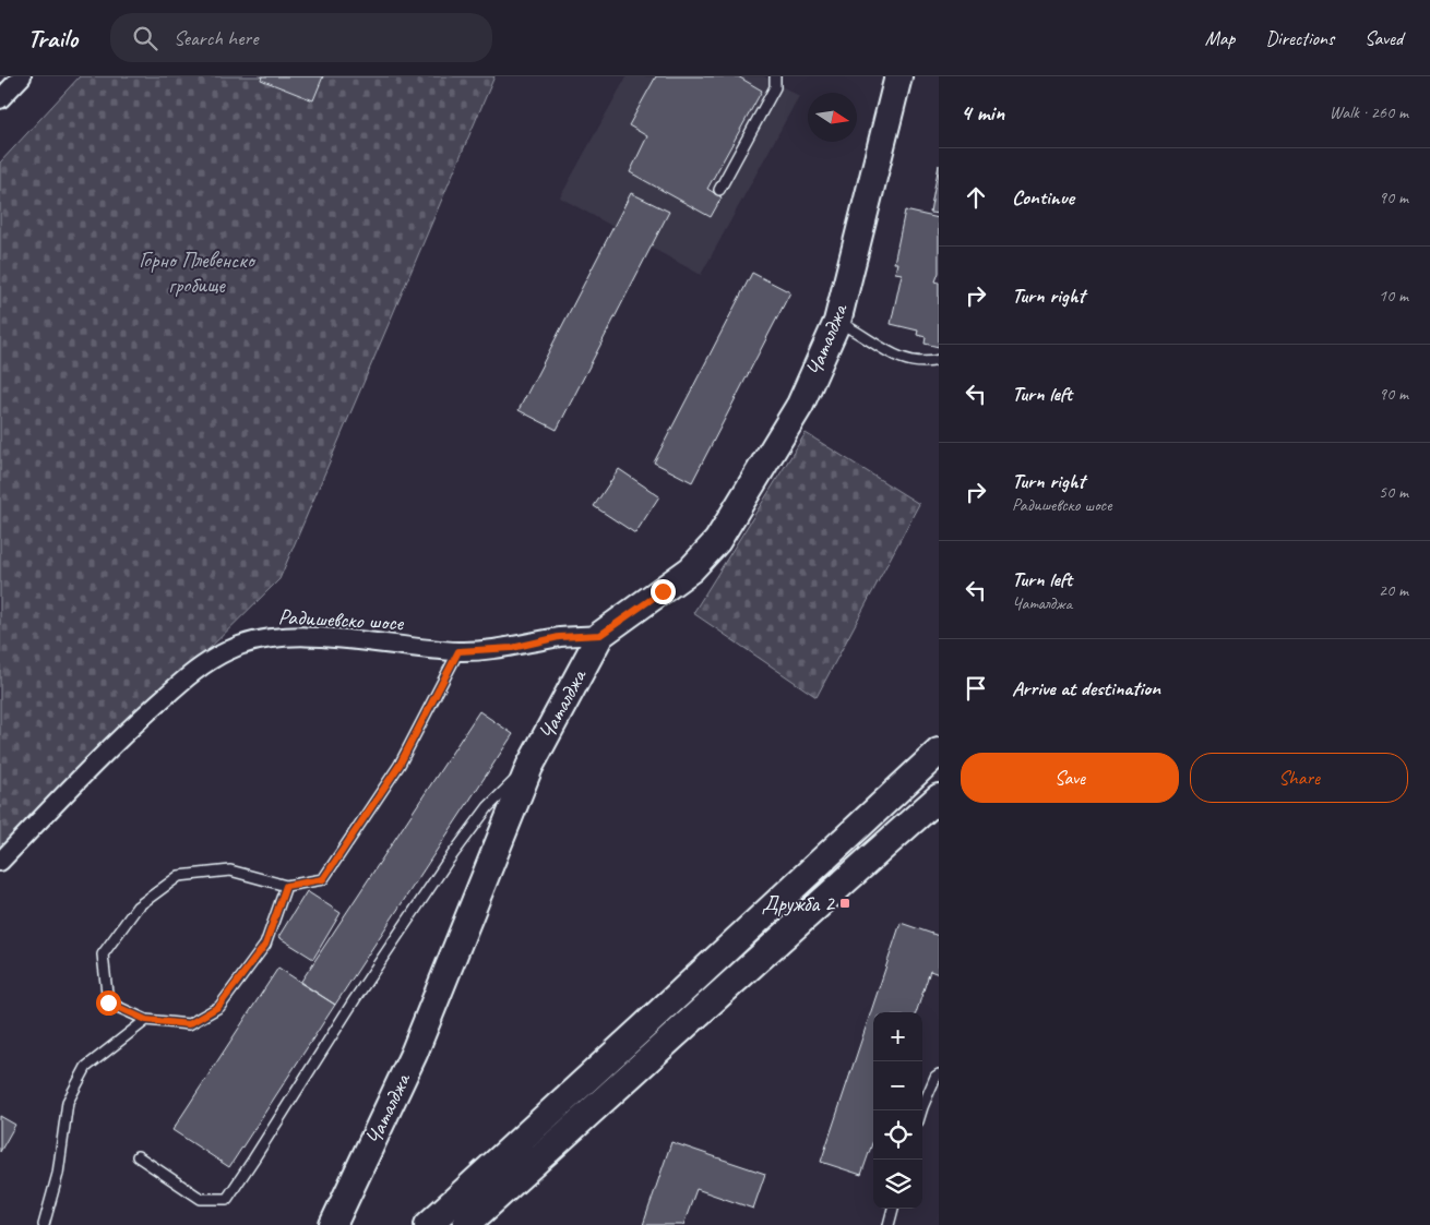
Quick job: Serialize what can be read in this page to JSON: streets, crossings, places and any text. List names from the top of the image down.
{
  "streets": {
    "street": ["Чаталджа", "Радишевско шосе"]
  },
  "crossings": [
    ["Чаталджа", "Радишевско шосе"]
  ],
  "parks": ["Горно Плевенско гробище"],
  "places": {
    "transit": ["Дружба 2"]
  },
  "north": "right",
  "page": {
    "header": "Trailo",
    "search": "Search here",
    "nav": ["Map", "Directions", "Saved"],
    "heading": ["4 min", "Walk · 260 m"],
    "list": [
      ["Continue", "90 m"],
      ["Turn right", "10 m"],
      ["Turn left", "90 m"],
      ["Turn right", "Радишевско шосе", "50 m"],
      ["Turn left", "Чаталджа", "20 m"],
      "Arrive at destination"
    ],
    "buttons": ["Save", "Share"],
    "map_buttons": ["+", "−"]
  }
}
